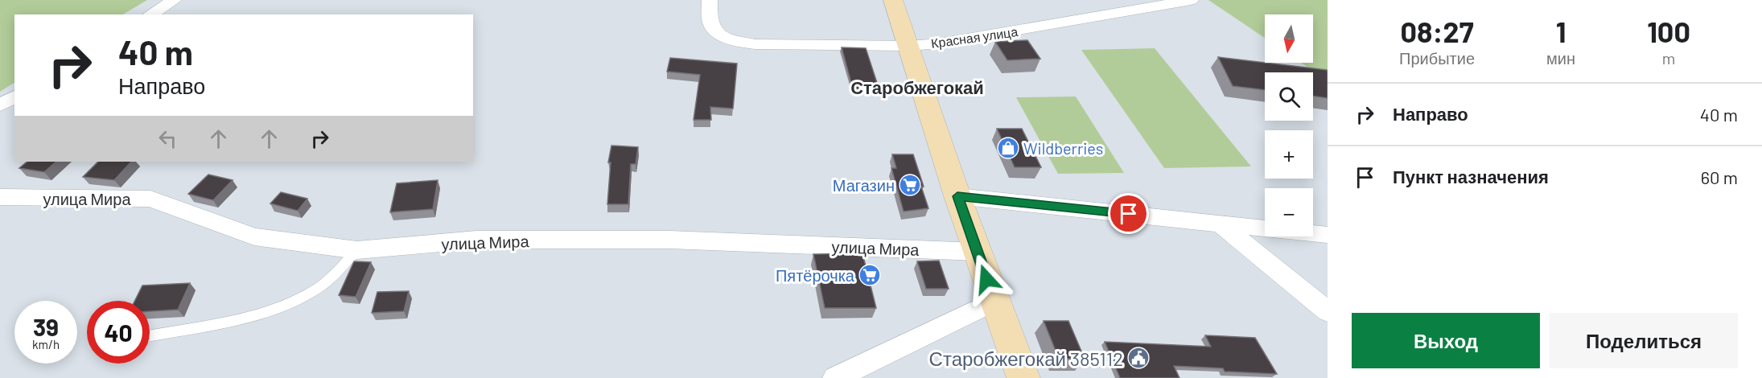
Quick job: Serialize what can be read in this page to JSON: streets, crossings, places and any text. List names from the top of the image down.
{
  "streets": {
    "street": ["Красная улица", "улица Мира"]
  },
  "districts": ["Старобжегокай"],
  "places": {
    "shop": ["Wildberries"],
    "supermarket": ["Магазин", "Пятёрочка"],
    "public building": ["Старобжегокай 385112"]
  },
  "north": "bottom",
  "page": {
    "eta": [
      "08:27",
      "Прибытие",
      "1",
      "мин",
      "100",
      "m"
    ],
    "map_buttons": ["+", "−"],
    "turn": ["40 m", "Направо"],
    "list": [
      {
        "name": "Направо",
        "value": "40 m"
      },
      {
        "name": "Пункт назначения",
        "value": "60 m"
      }
    ],
    "speed": "39 km/h",
    "limit": "40",
    "buttons": ["Выход", "Поделиться"]
  }
}
